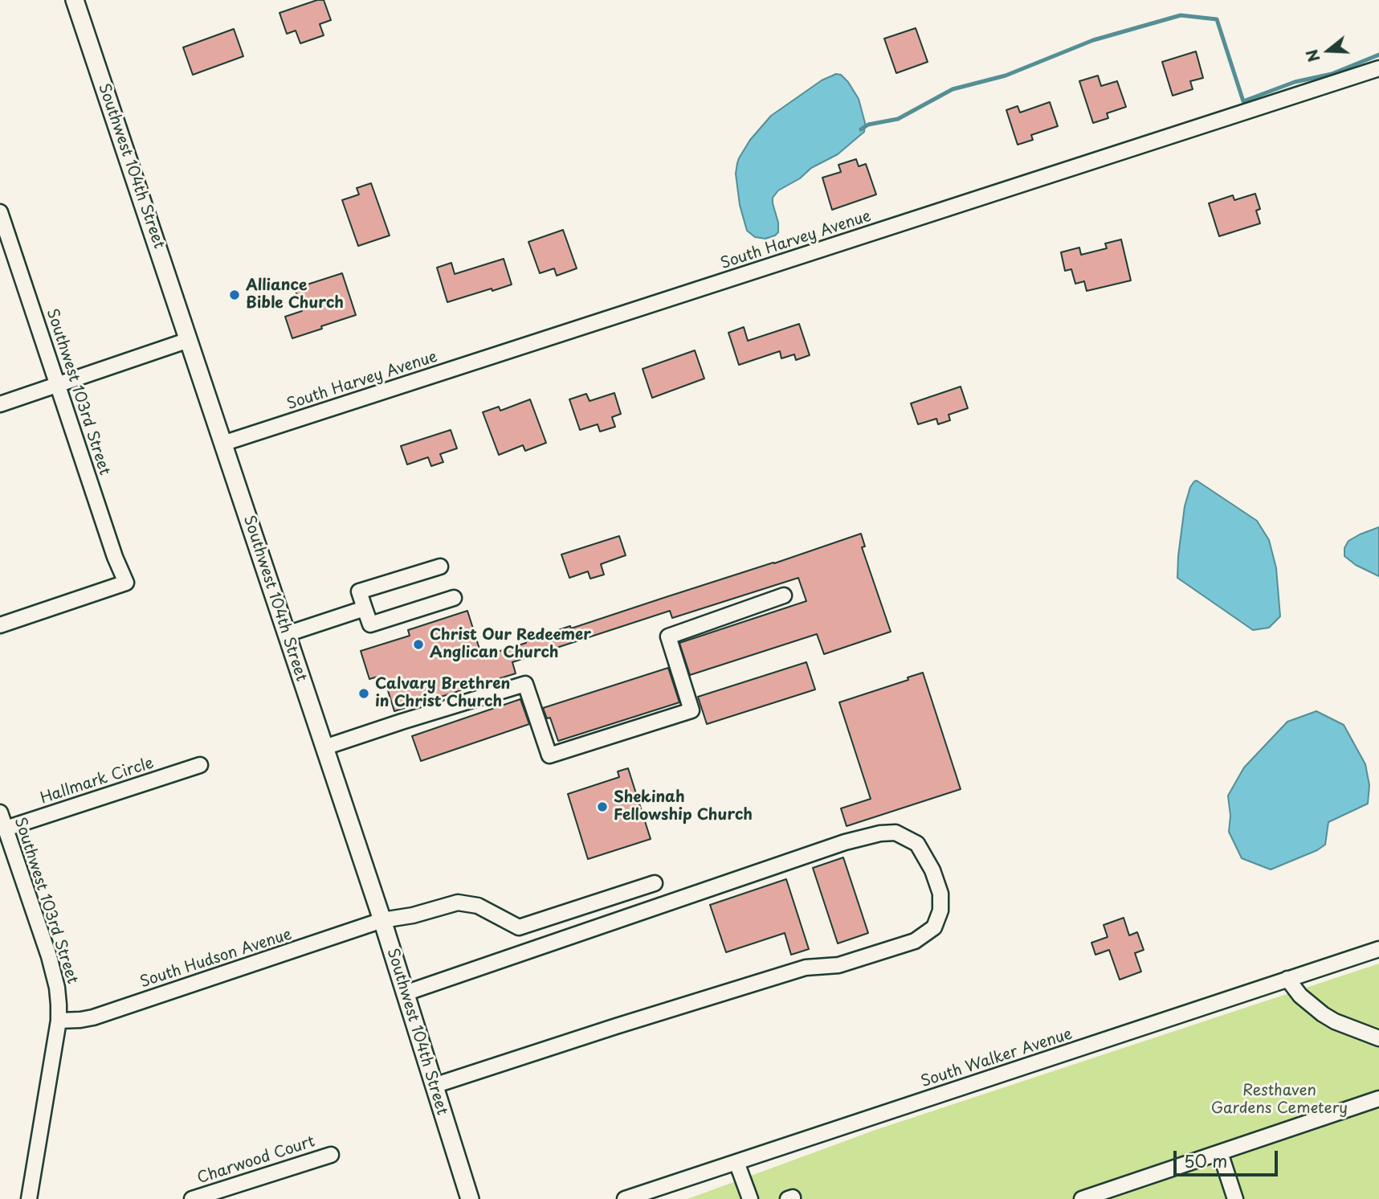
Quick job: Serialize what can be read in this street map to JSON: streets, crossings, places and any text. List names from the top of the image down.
{
  "streets": {
    "main road": ["Southwest 104th Street"],
    "street": [
      "South Harvey Avenue",
      "Southwest 103rd Street",
      "Hallmark Circle",
      "South Hudson Avenue",
      "South Walker Avenue",
      "Charwood Court"
    ]
  },
  "crossings": [
    ["Southwest 104th Street", "South Harvey Avenue"],
    ["Southwest 104th Street", "South Hudson Avenue"],
    ["Southwest 103rd Street", "Hallmark Circle"],
    ["Southwest 103rd Street", "South Hudson Avenue"]
  ],
  "parks": ["Resthaven Gardens Cemetery"],
  "places": [
    "Alliance Bible Church",
    "Christ Our Redeemer Anglican Church",
    "Calvary Brethren in Christ Church",
    "Shekinah Fellowship Church"
  ],
  "scale_bar": "50 m",
  "north": "left"
}
